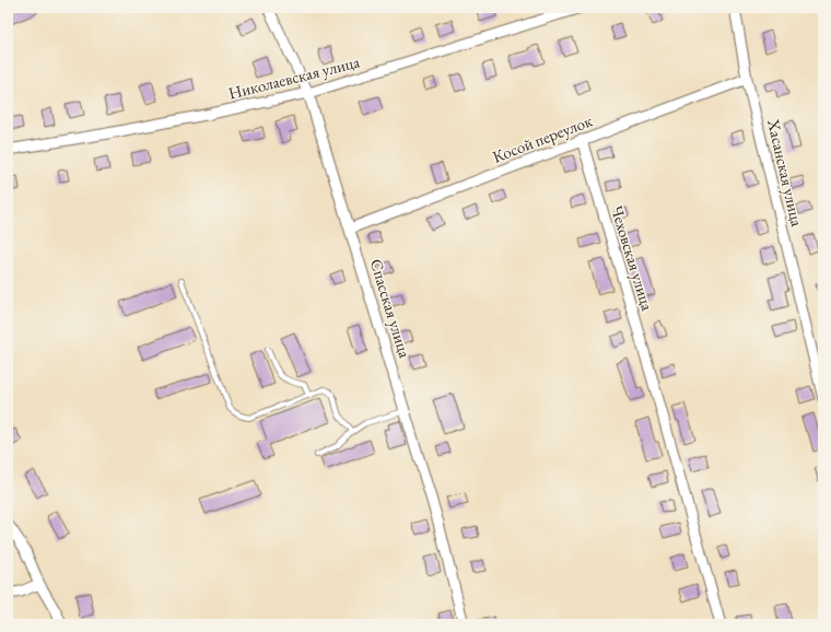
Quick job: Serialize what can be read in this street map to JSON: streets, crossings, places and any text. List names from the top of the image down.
{
  "streets": {
    "street": [
      "Николаевская улица",
      "Косой переулок",
      "Хасанская улица",
      "Чеховская улица",
      "Спасская улица"
    ]
  },
  "crossings": [
    ["Николаевская улица", "Спасская улица"],
    ["Косой переулок", "Хасанская улица"],
    ["Косой переулок", "Чеховская улица"],
    ["Косой переулок", "Спасская улица"]
  ]
}
